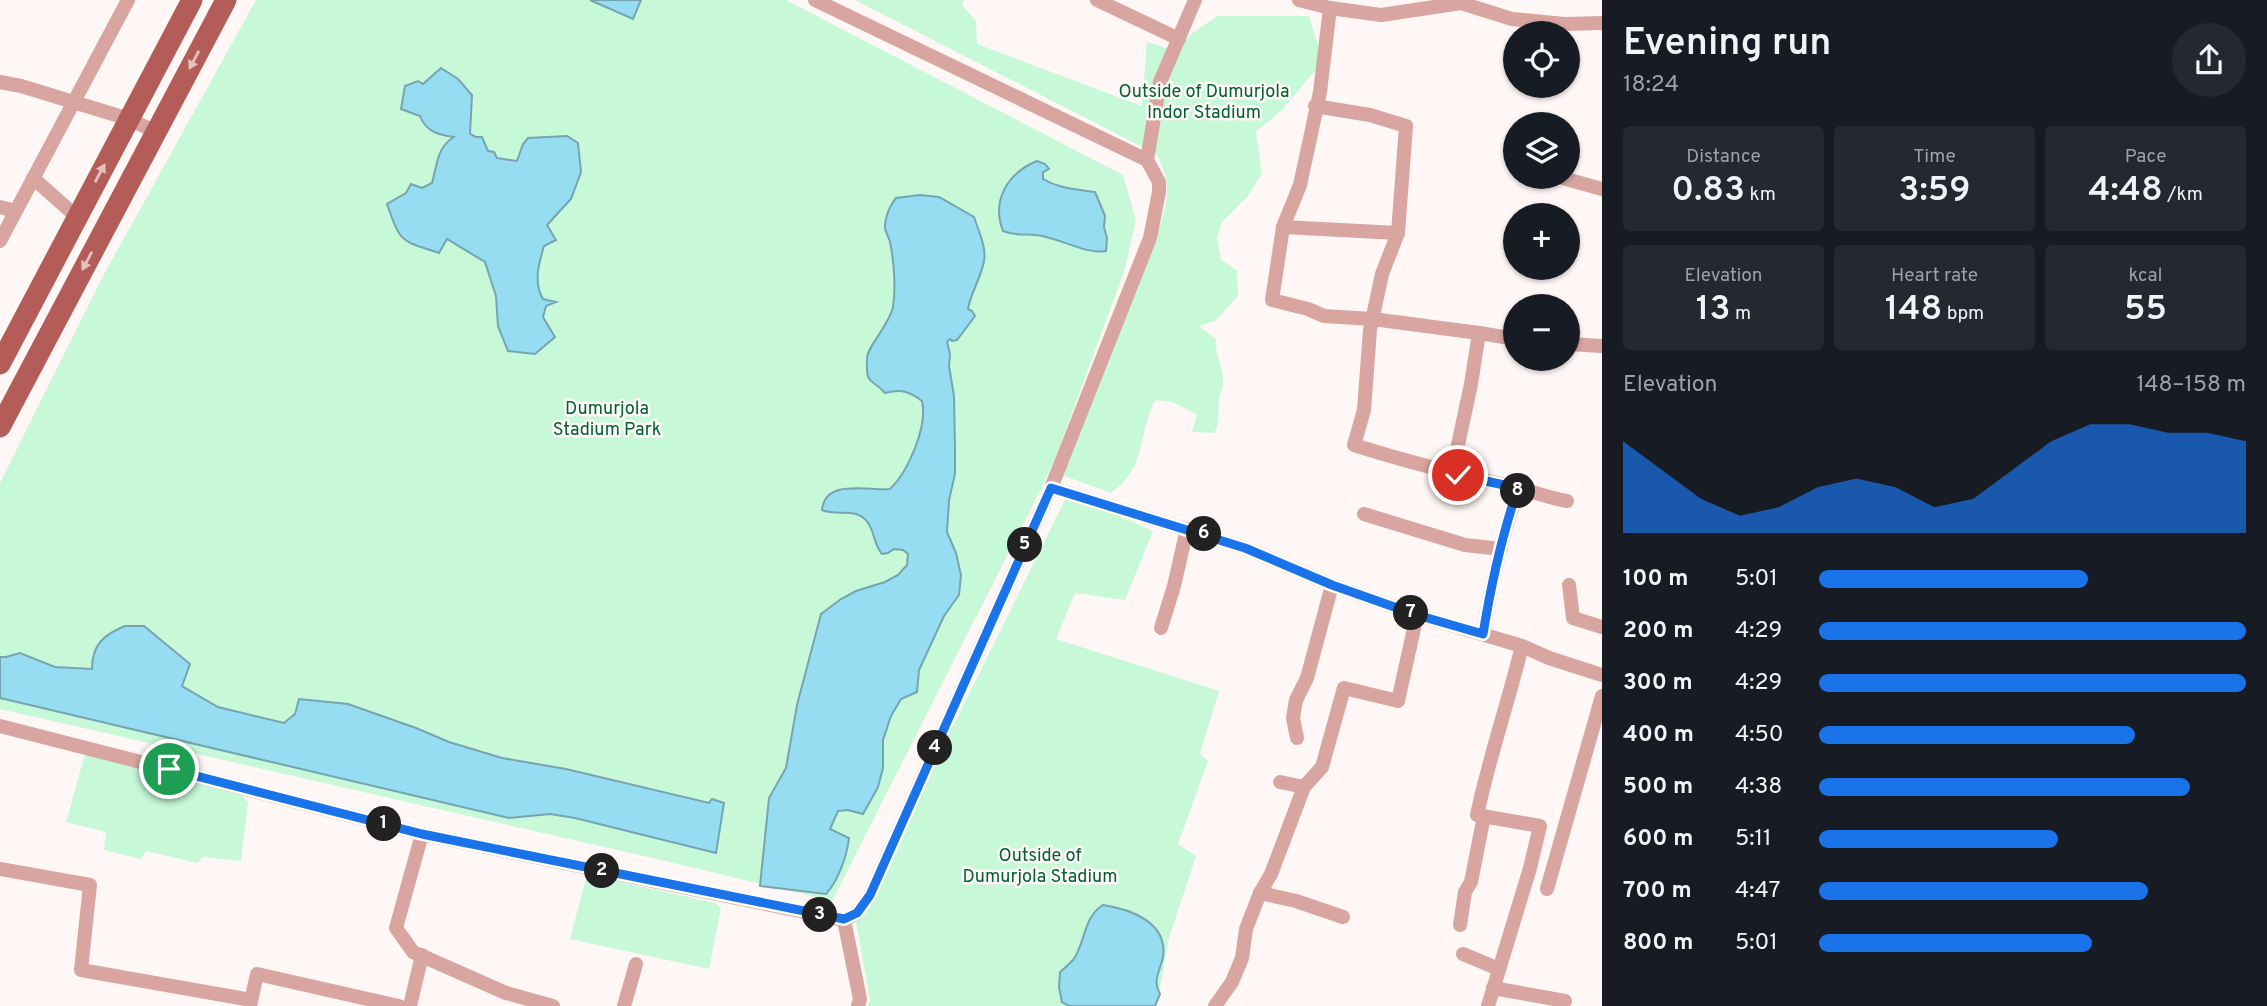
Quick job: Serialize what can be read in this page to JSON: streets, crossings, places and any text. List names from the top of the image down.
{
  "parks": ["Outside of Dumurjola Indor Stadium", "Dumurjola Stadium Park", "Outside of Dumurjola Stadium"],
  "page": {
    "heading": ["Evening run", "18:24"],
    "map_buttons": ["+", "−"],
    "stats": [
      ["Distance", "0.83 km"],
      ["Time", "3:59"],
      ["Pace", "4:48 /km"],
      ["Elevation", "13 m"],
      ["Heart rate", "148 bpm"],
      ["kcal", "55"]
    ],
    "chart": ["Elevation", "148–158 m"],
    "pins": [
      "8",
      "6",
      "5",
      "7",
      "4",
      "1",
      "2",
      "3"
    ],
    "list": [
      {
        "name": "100 m",
        "note": "5:01"
      },
      {
        "name": "200 m",
        "note": "4:29"
      },
      {
        "name": "300 m",
        "note": "4:29"
      },
      {
        "name": "400 m",
        "note": "4:50"
      },
      {
        "name": "500 m",
        "note": "4:38"
      },
      {
        "name": "600 m",
        "note": "5:11"
      },
      {
        "name": "700 m",
        "note": "4:47"
      },
      {
        "name": "800 m",
        "note": "5:01"
      }
    ]
  }
}
